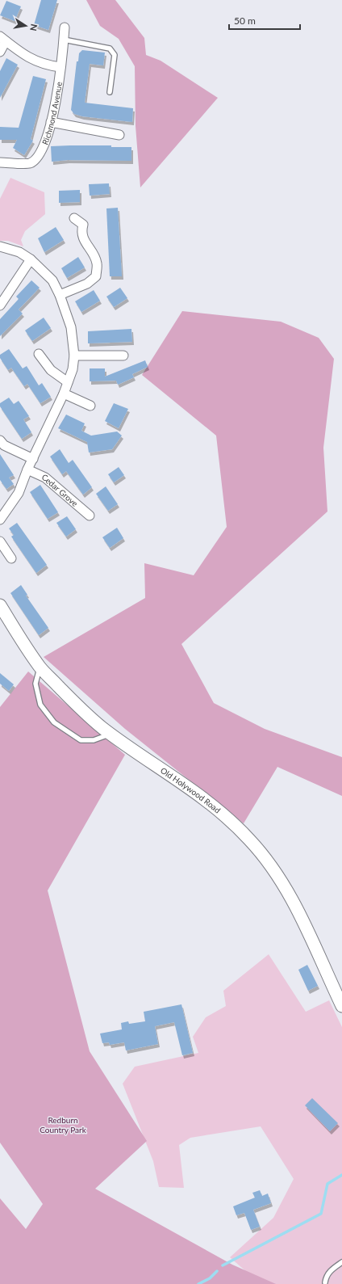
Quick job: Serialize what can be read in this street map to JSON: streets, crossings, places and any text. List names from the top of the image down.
{
  "streets": {
    "street": ["Richmond Avenue", "Cedar Grove", "Old Holywood Road"]
  },
  "parks": ["Redburn Country Park"],
  "scale_bar": "50 m",
  "north": "right"
}
